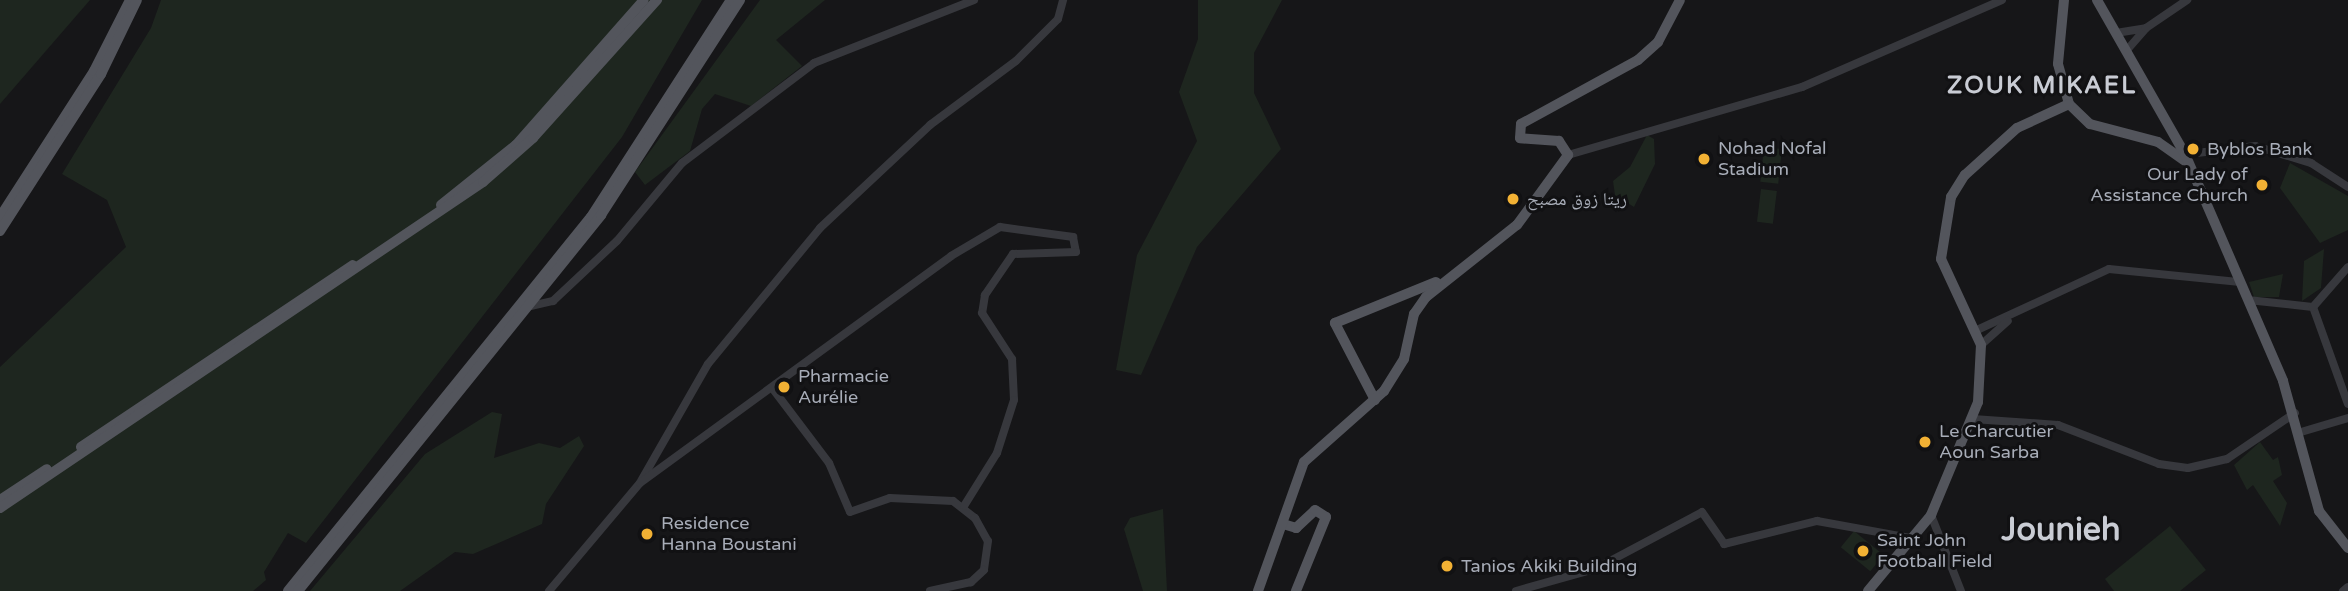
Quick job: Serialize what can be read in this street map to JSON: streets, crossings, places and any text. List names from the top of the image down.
{
  "districts": ["ZOUK MIKAEL", "Jounieh"],
  "places": [
    "Byblos Bank",
    "Nohad Nofal Stadium",
    "Our Lady of Assistance Church",
    "ريتا زوق مصبح",
    "Pharmacie Aurélie",
    "Le Charcutier Aoun Sarba",
    "Residence Hanna Boustani",
    "Saint John Football Field",
    "Tanios Akiki Building"
  ]
}
